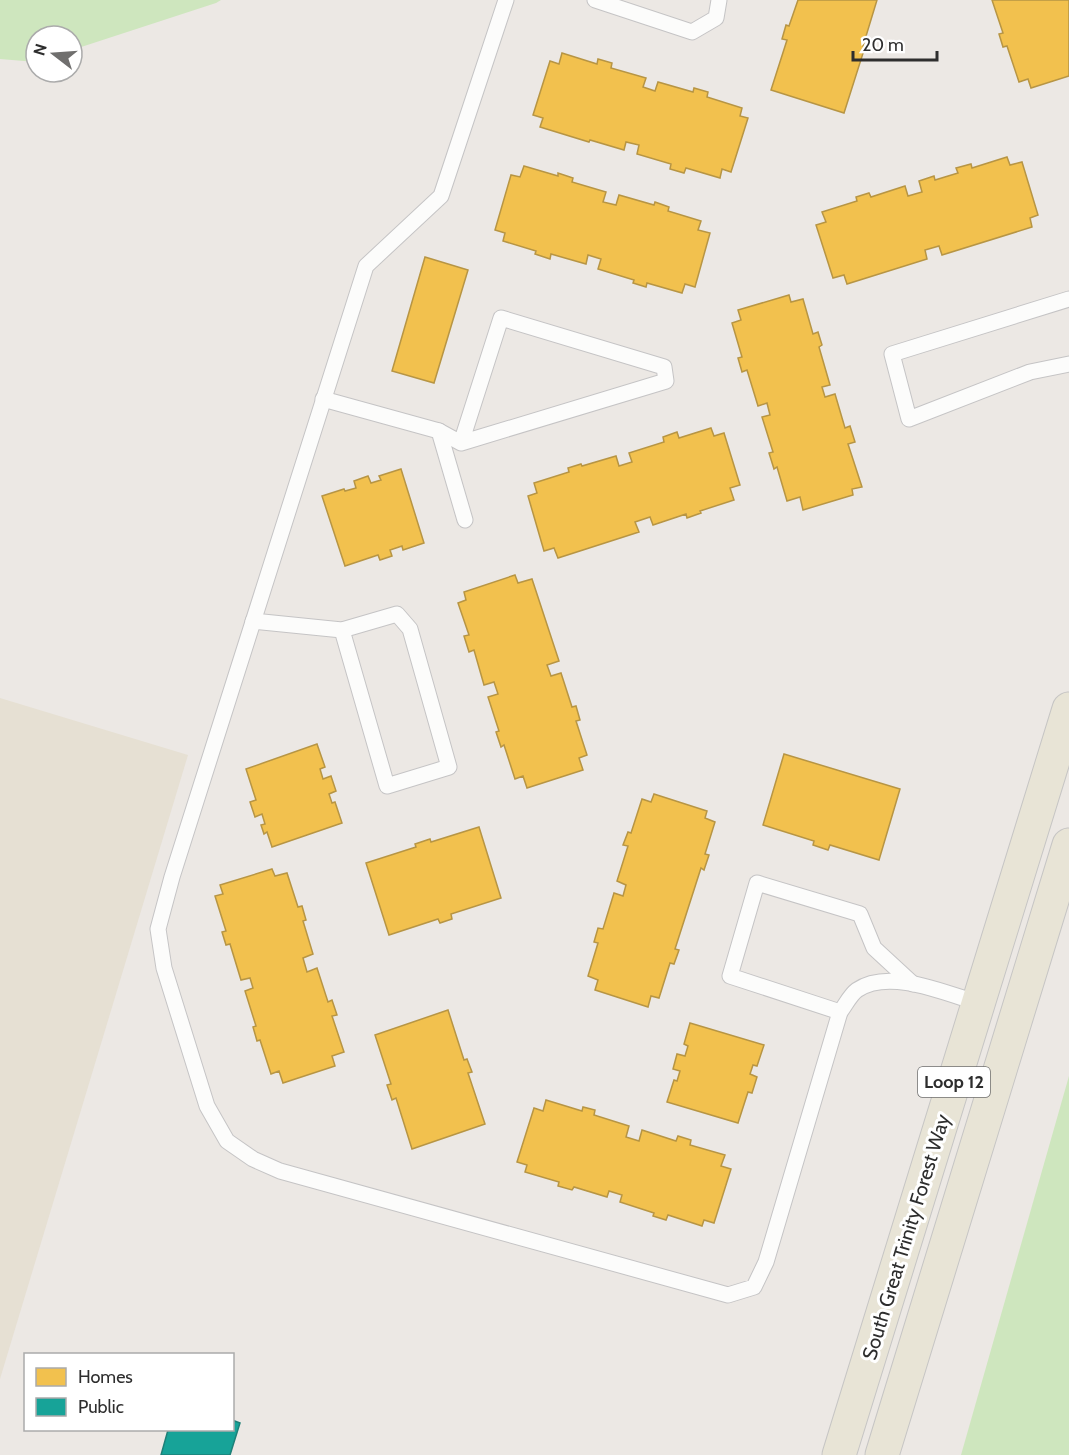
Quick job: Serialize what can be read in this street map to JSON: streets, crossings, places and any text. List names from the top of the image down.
{
  "streets": {
    "main road": ["Loop 12", "South Great Trinity Forest Way"]
  },
  "legend": ["Homes", "Public"],
  "scale_bar": "20 m",
  "north": "left"
}
